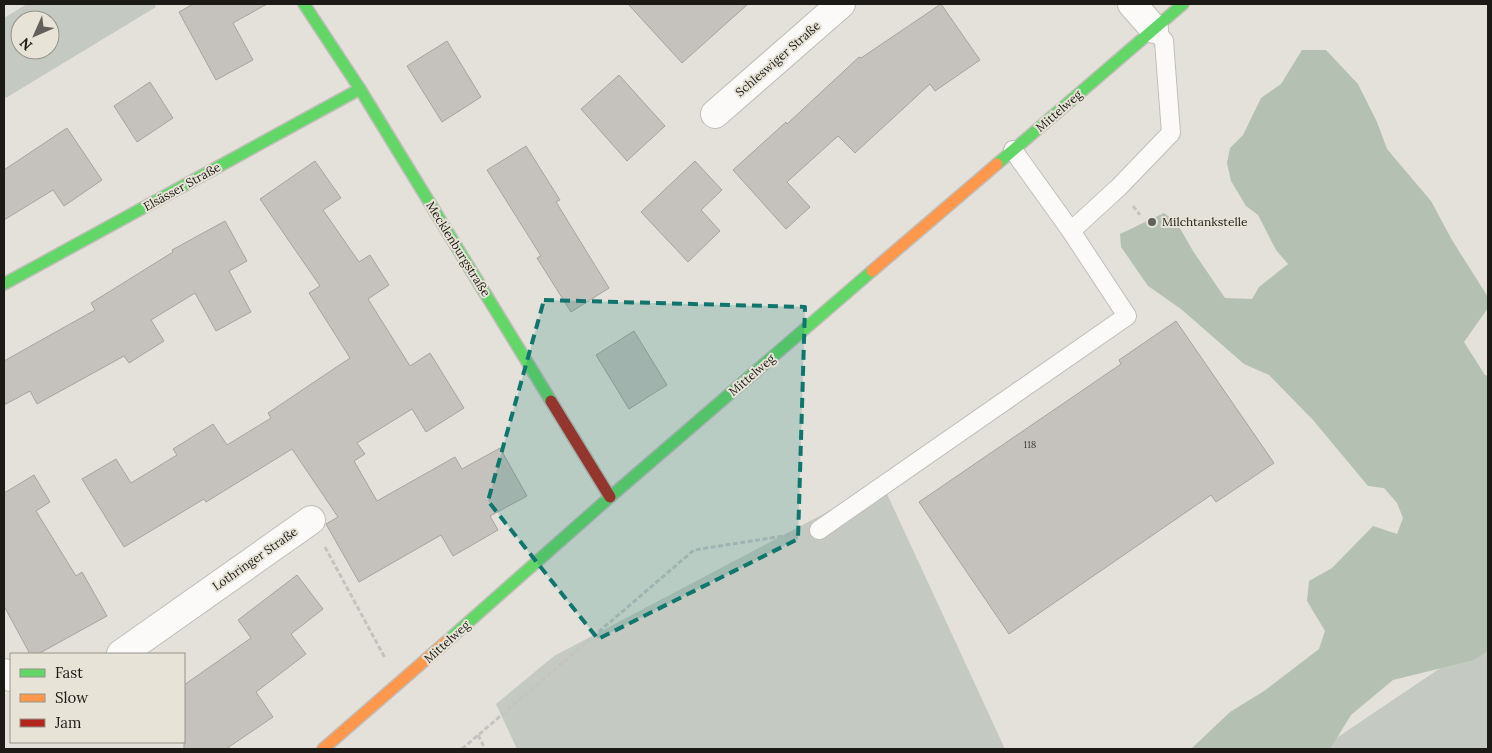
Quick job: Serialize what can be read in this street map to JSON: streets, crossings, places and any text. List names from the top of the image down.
{
  "streets": {
    "street": [
      "Schleswiger Straße",
      "Mittelweg",
      "Elsässer Straße",
      "Mecklenburgstraße",
      "Lothringer Straße"
    ]
  },
  "crossings": [
    ["Mittelweg", "Mecklenburgstraße"],
    ["Mittelweg", "Lothringer Straße"],
    ["Elsässer Straße", "Mecklenburgstraße"]
  ],
  "places": ["Milchtankstelle"],
  "house_numbers": ["118"],
  "legend": ["Fast", "Slow", "Jam"],
  "north": "bottom left"
}
